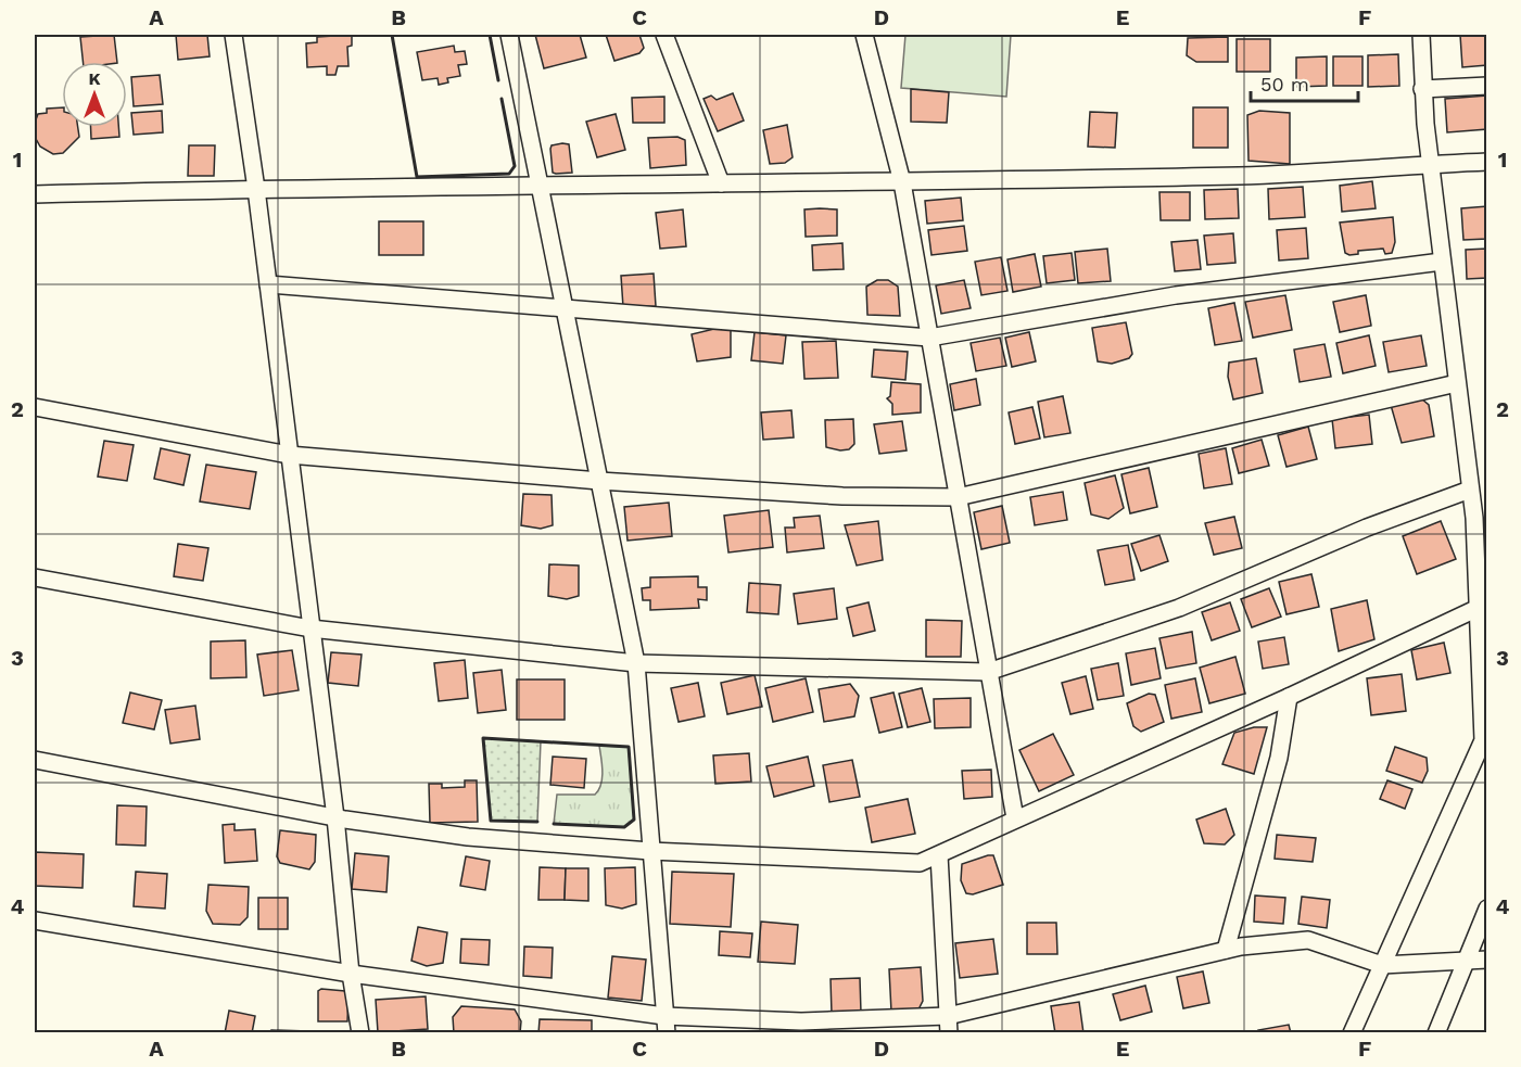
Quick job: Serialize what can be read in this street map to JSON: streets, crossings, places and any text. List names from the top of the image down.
{
  "scale_bar": "50 m",
  "north": "top",
  "grid": {
    "columns": [
      "A",
      "B",
      "C",
      "D",
      "E",
      "F"
    ],
    "rows": [
      "1",
      "2",
      "3",
      "4"
    ]
  }
}
